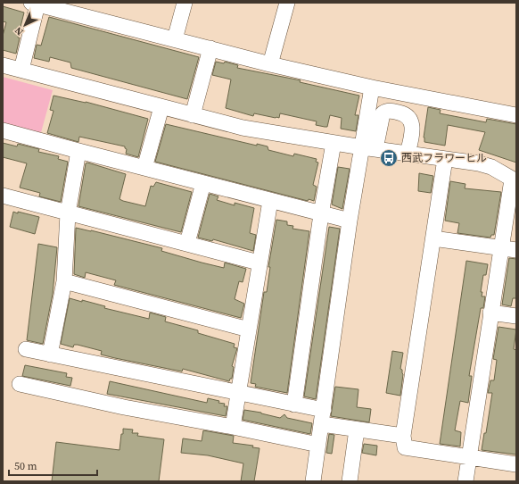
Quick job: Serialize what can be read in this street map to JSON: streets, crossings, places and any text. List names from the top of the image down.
{
  "places": {
    "bus stop": ["西武フラワーヒル"]
  },
  "scale_bar": "50 m",
  "north": "bottom left"
}
